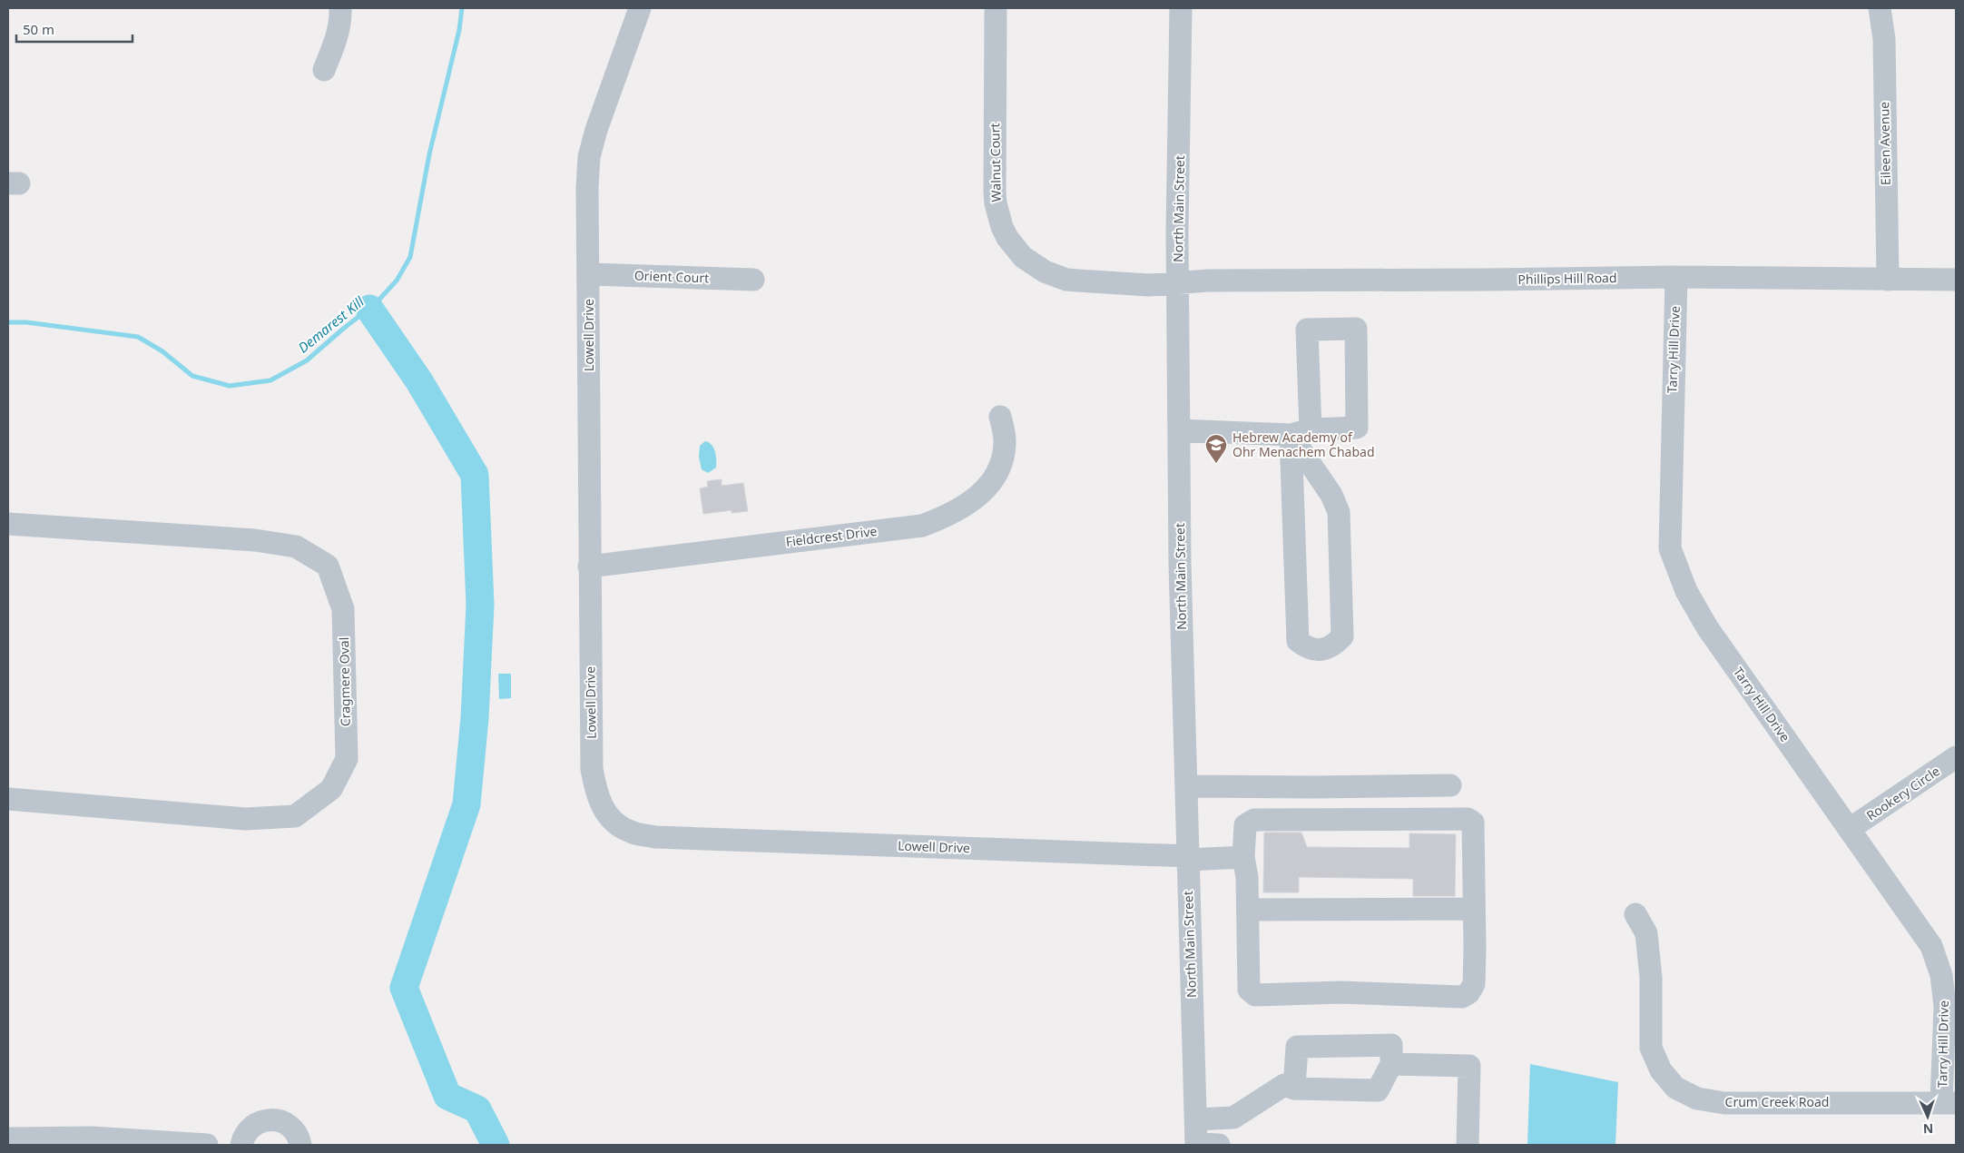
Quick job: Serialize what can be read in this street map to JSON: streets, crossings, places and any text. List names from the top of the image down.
{
  "streets": {
    "street": [
      "Eileen Avenue",
      "Walnut Court",
      "North Main Street",
      "Orient Court",
      "Phillips Hill Road",
      "Lowell Drive",
      "Tarry Hill Drive",
      "Fieldcrest Drive",
      "Cragmere Oval",
      "Rookery Circle",
      "Crum Creek Road"
    ]
  },
  "crossings": [
    ["Eileen Avenue", "Phillips Hill Road"],
    ["Walnut Court", "North Main Street"],
    ["Walnut Court", "Phillips Hill Road"],
    ["North Main Street", "Phillips Hill Road"],
    ["North Main Street", "Lowell Drive"],
    ["Orient Court", "Lowell Drive"],
    ["Phillips Hill Road", "Tarry Hill Drive"],
    ["Lowell Drive", "Fieldcrest Drive"],
    ["Tarry Hill Drive", "Rookery Circle"],
    ["Tarry Hill Drive", "Crum Creek Road"]
  ],
  "water": ["Demarest Kill"],
  "places": {
    "school or university": ["Hebrew Academy of Ohr Menachem Chabad"]
  },
  "scale_bar": "50 m",
  "north": "bottom"
}
